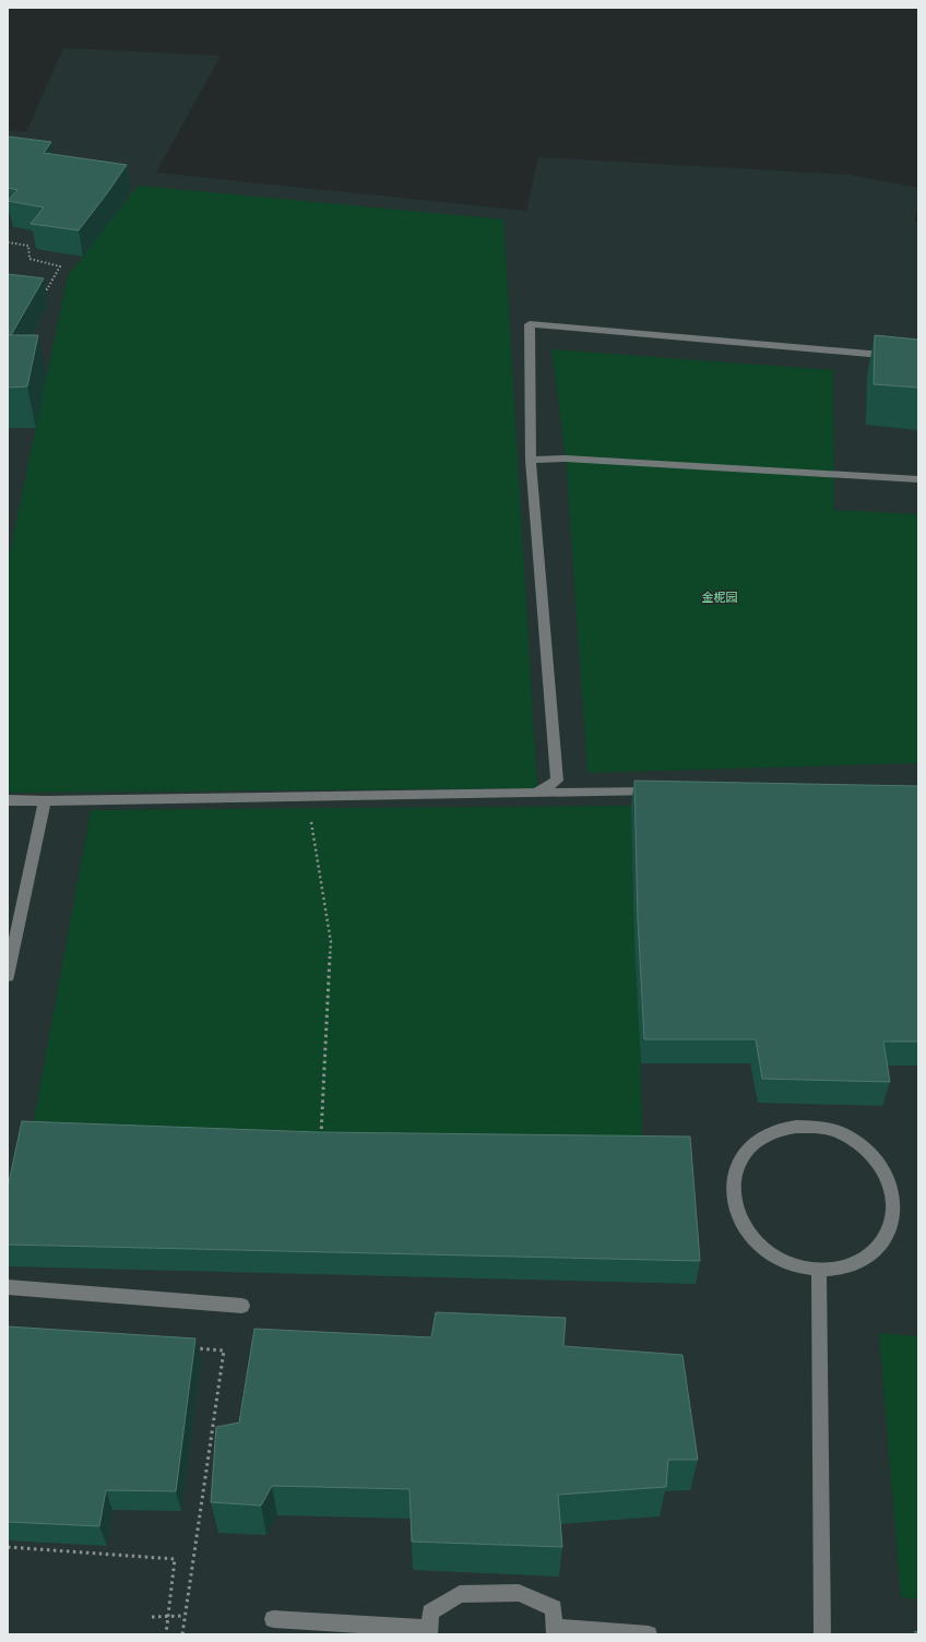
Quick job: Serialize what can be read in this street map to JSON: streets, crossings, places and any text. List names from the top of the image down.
{
  "parks": ["金柅园"]
}
